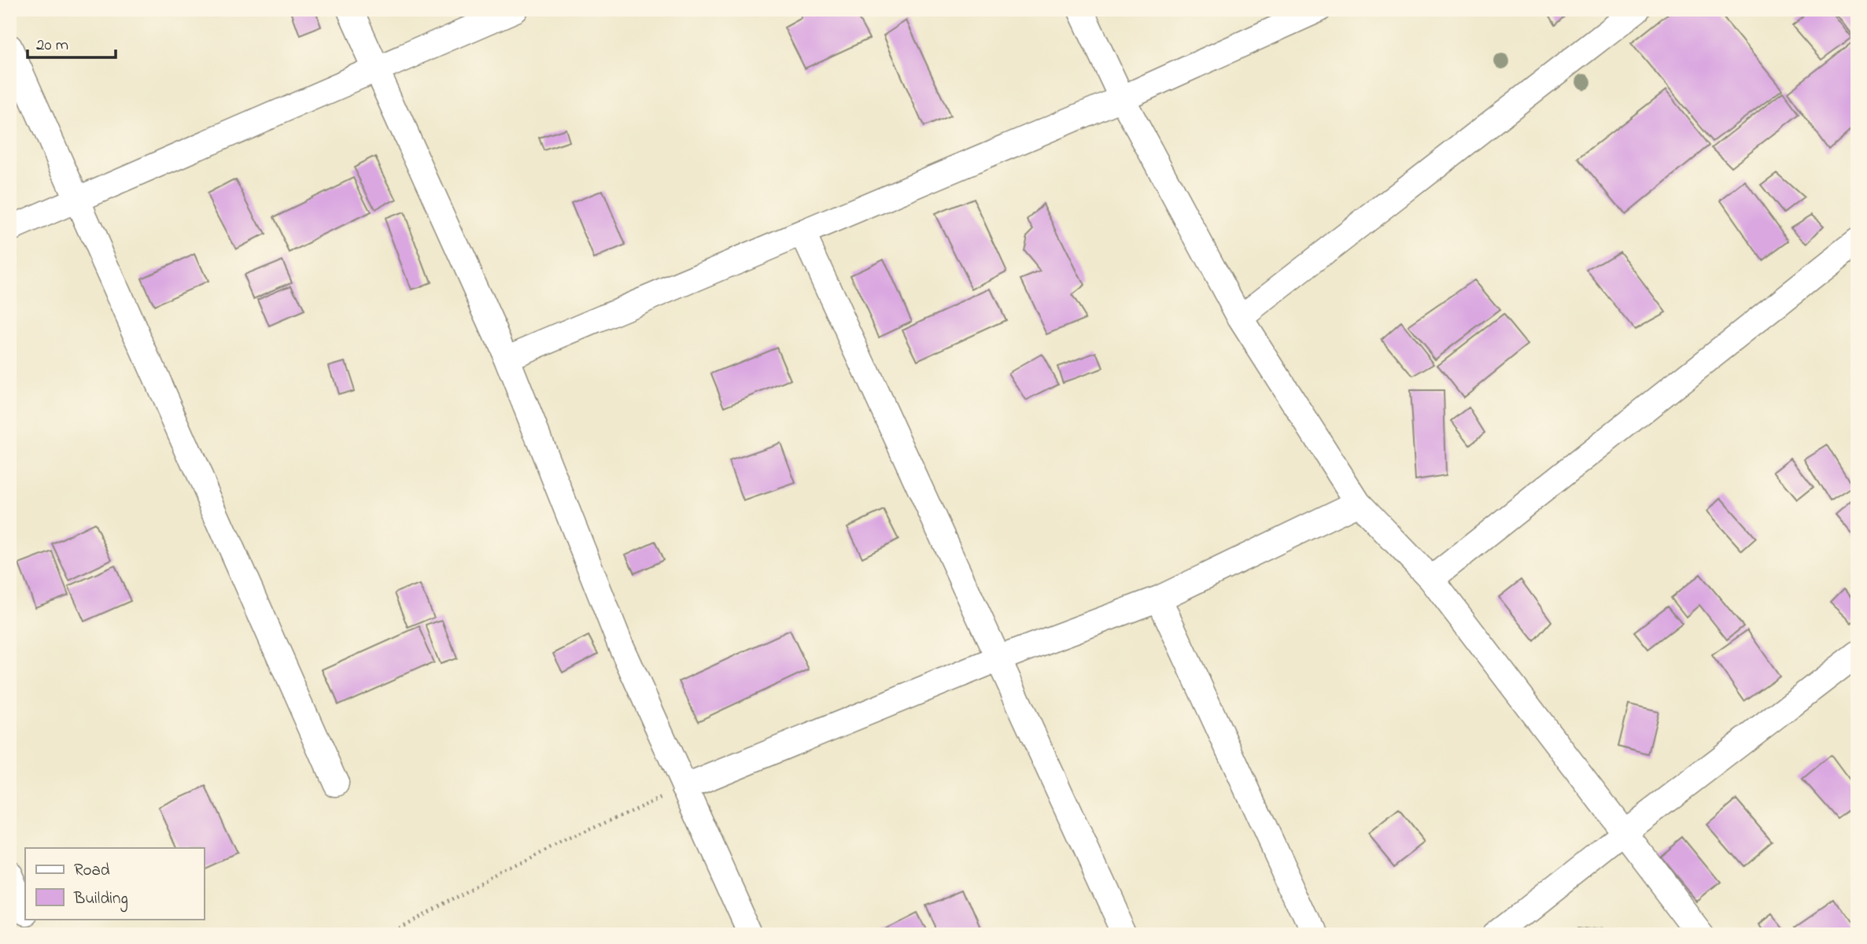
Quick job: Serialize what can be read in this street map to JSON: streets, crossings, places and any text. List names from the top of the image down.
{
  "legend": ["Road", "Building"],
  "scale_bar": "20 m"
}
